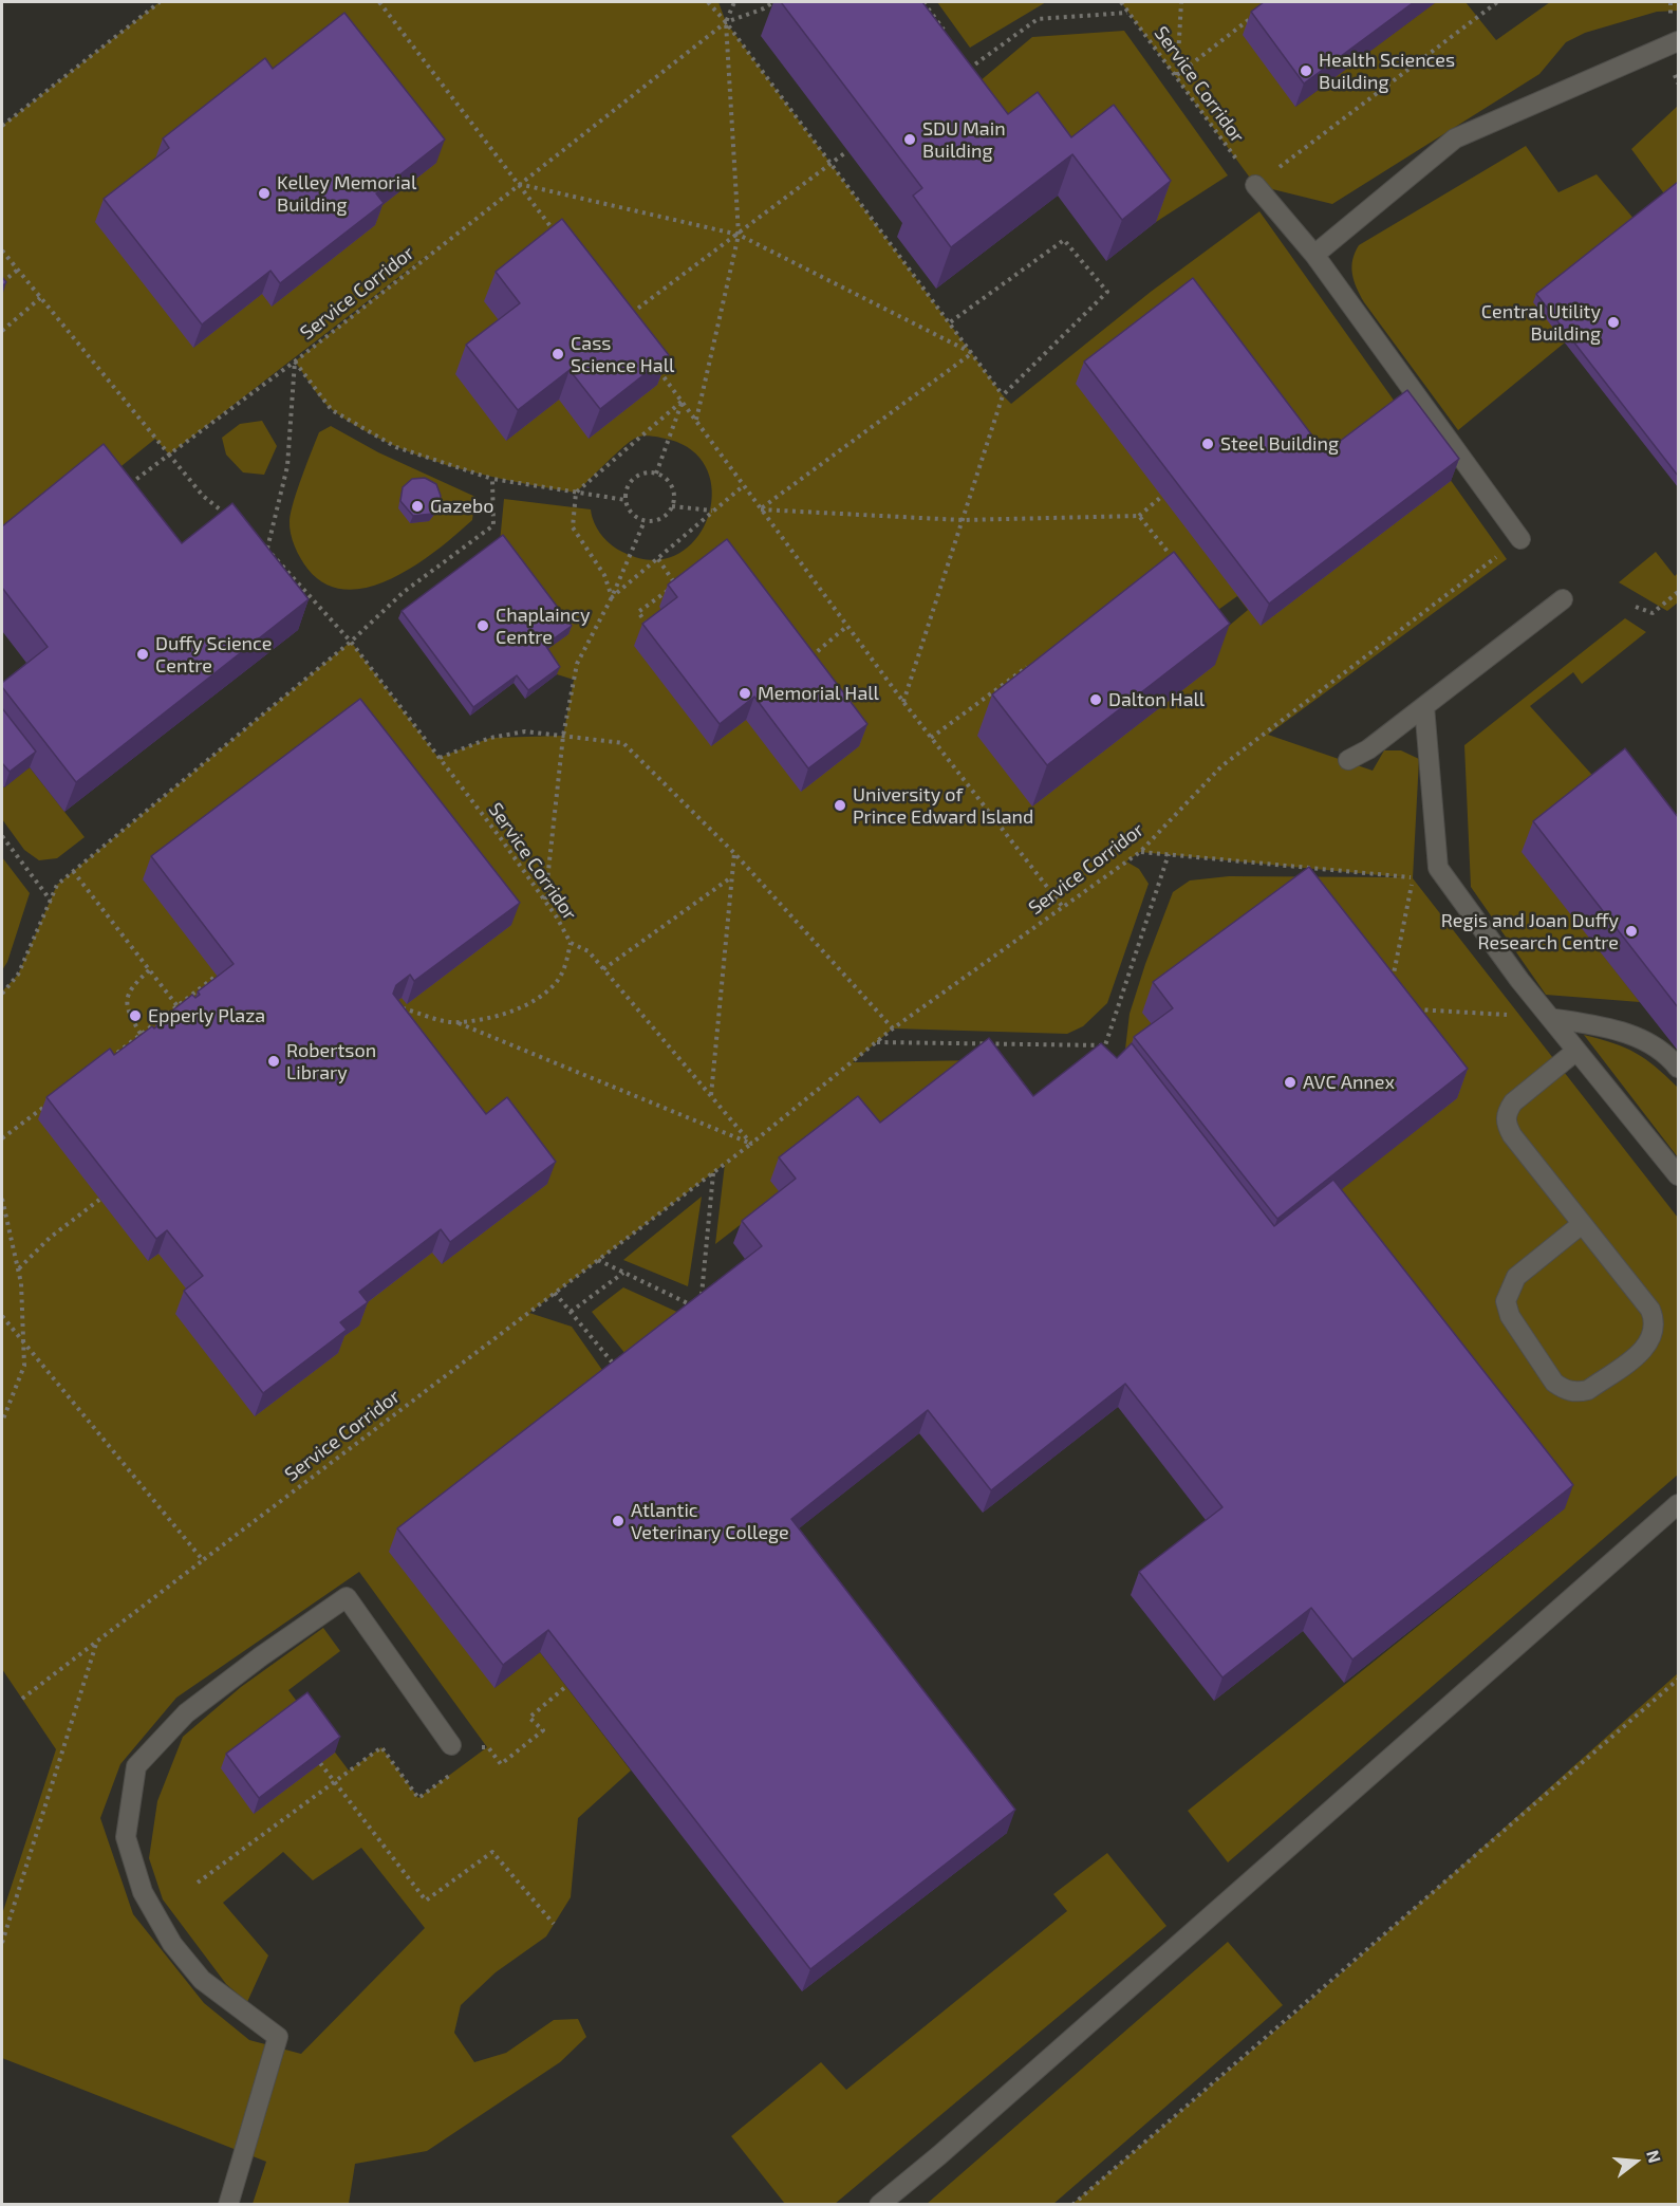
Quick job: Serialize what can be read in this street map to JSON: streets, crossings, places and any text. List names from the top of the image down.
{
  "streets": {
    "path": ["Service Corridor"]
  },
  "places": [
    "Health Sciences Building",
    "SDU Main Building",
    "Kelley Memorial Building",
    "Central Utility Building",
    "Cass Science Hall",
    "Steel Building",
    "Gazebo",
    "Chaplaincy Centre",
    "Duffy Science Centre",
    "Memorial Hall",
    "Dalton Hall",
    "University of Prince Edward Island",
    "Regis and Joan Duffy Research Centre",
    "Epperly Plaza",
    "Robertson Library",
    "AVC Annex",
    "Atlantic Veterinary College"
  ],
  "north": "right"
}
